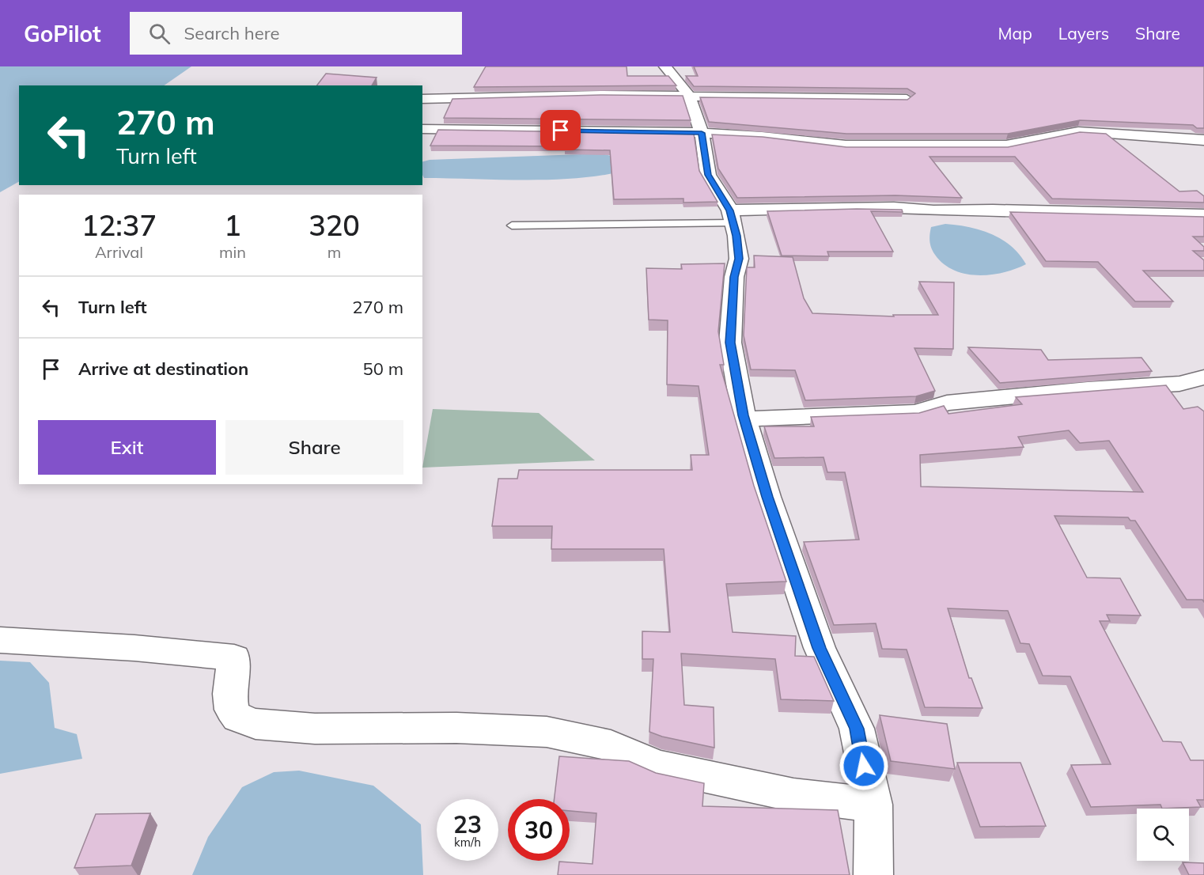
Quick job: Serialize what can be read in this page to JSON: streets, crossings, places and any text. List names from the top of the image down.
{
  "page": {
    "header": "GoPilot",
    "search": "Search here",
    "nav": ["Map", "Layers", "Share"],
    "turn": ["270 m", "Turn left"],
    "eta": [
      "12:37",
      "Arrival",
      "1",
      "min",
      "320",
      "m"
    ],
    "list": [
      {
        "name": "Turn left",
        "value": "270 m"
      },
      {
        "name": "Arrive at destination",
        "value": "50 m"
      }
    ],
    "buttons": ["Exit", "Share"],
    "speed": "23 km/h",
    "limit": "30"
  }
}
